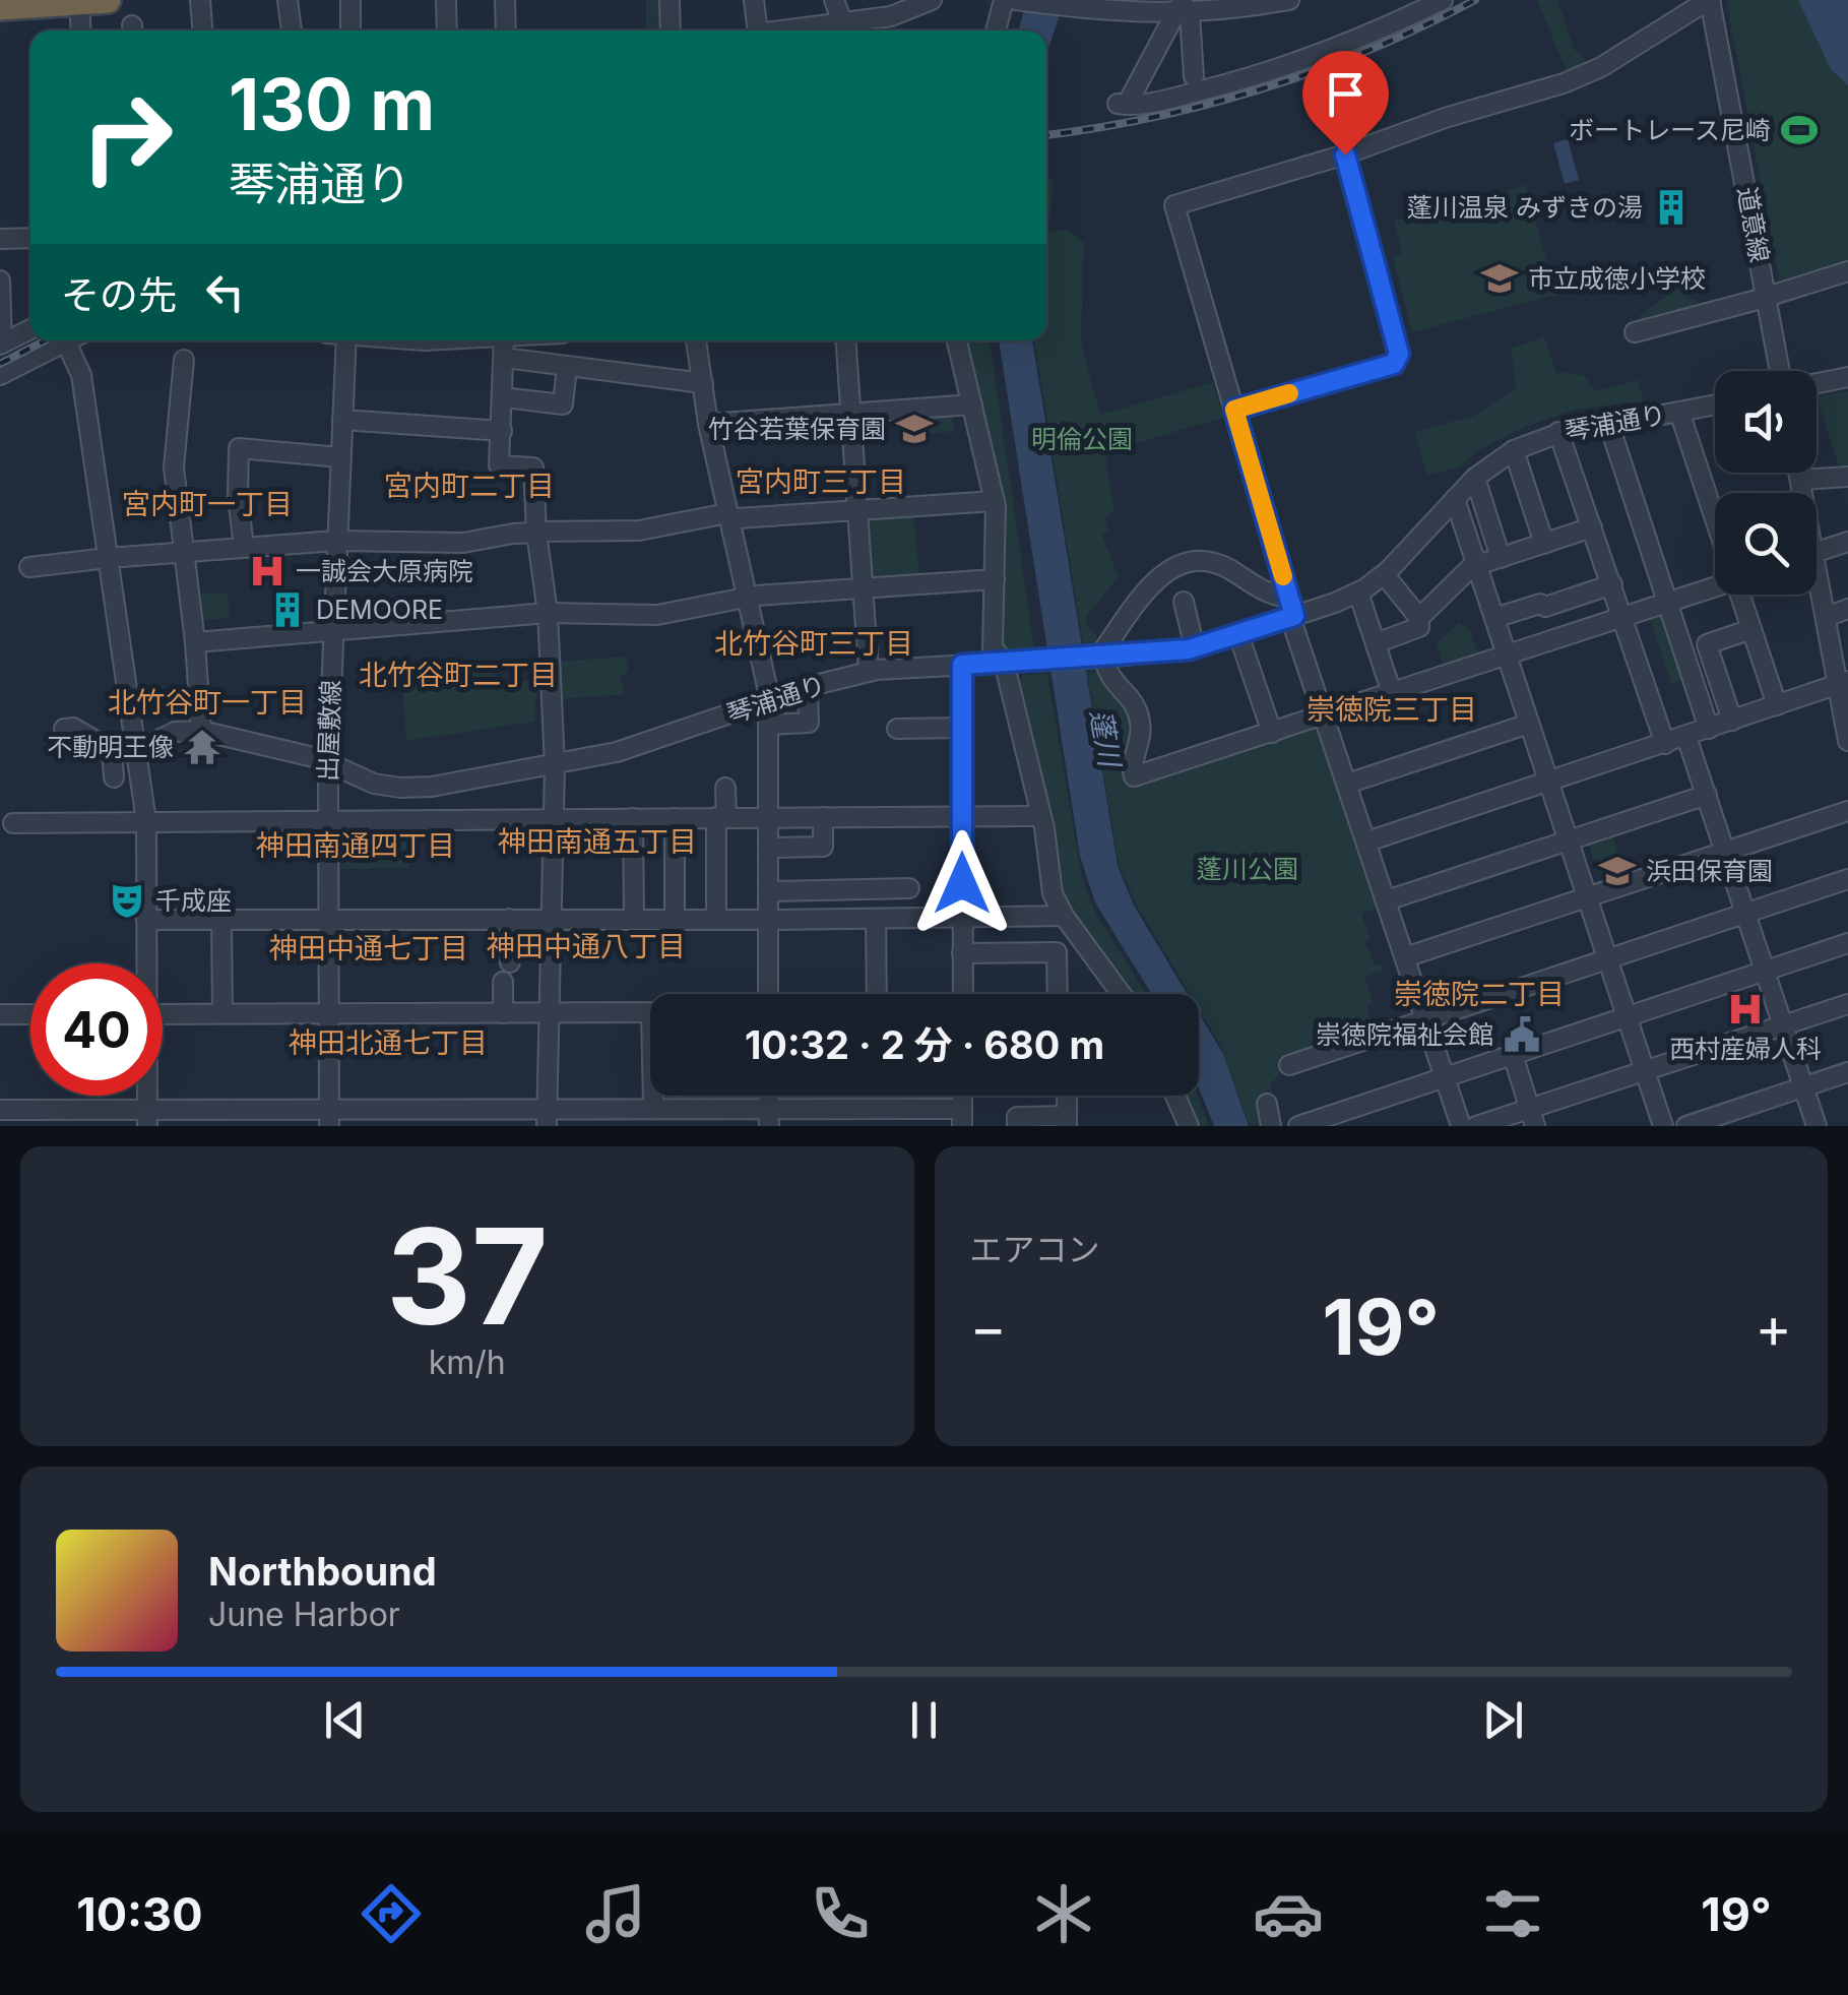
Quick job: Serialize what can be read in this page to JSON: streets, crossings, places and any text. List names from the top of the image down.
{
  "streets": {
    "street": ["道意線", "琴浦通り", "出屋敷線"]
  },
  "crossings": [
    ["琴浦通り", "出屋敷線"]
  ],
  "districts": [
    "宮内町三丁目",
    "宮内町二丁目",
    "宮内町一丁目",
    "北竹谷町三丁目",
    "北竹谷町二丁目",
    "北竹谷町一丁目",
    "崇徳院三丁目",
    "神田南通五丁目",
    "神田南通四丁目",
    "神田中通八丁目",
    "神田中通七丁目",
    "崇徳院二丁目",
    "神田北通七丁目"
  ],
  "water": ["蓬川"],
  "parks": ["明倫公園", "蓬川公園"],
  "places": {
    "sports": ["ボートレース尼崎"],
    "building": ["蓬川温泉 みずきの湯", "DEMOORE"],
    "school or university": ["市立成徳小学校", "竹谷若葉保育園", "浜田保育園"],
    "hospital": ["一誠会大原病院", "西村産婦人科"],
    "temple": ["不動明王像"],
    "theatre": ["千成座"],
    "public building": ["崇徳院福祉会館"]
  },
  "page": {
    "turn": ["130 m", "琴浦通り"],
    "then": "その先",
    "limit": "40",
    "trip": "10:32 · 2 分 · 680 m",
    "tile": [
      ["37", "km/h"],
      "エアコン"
    ],
    "heat": ["−", "19°", "+"],
    "song": ["Northbound", "June Harbor"],
    "tabs": ["10:30", "19°"]
  }
}
